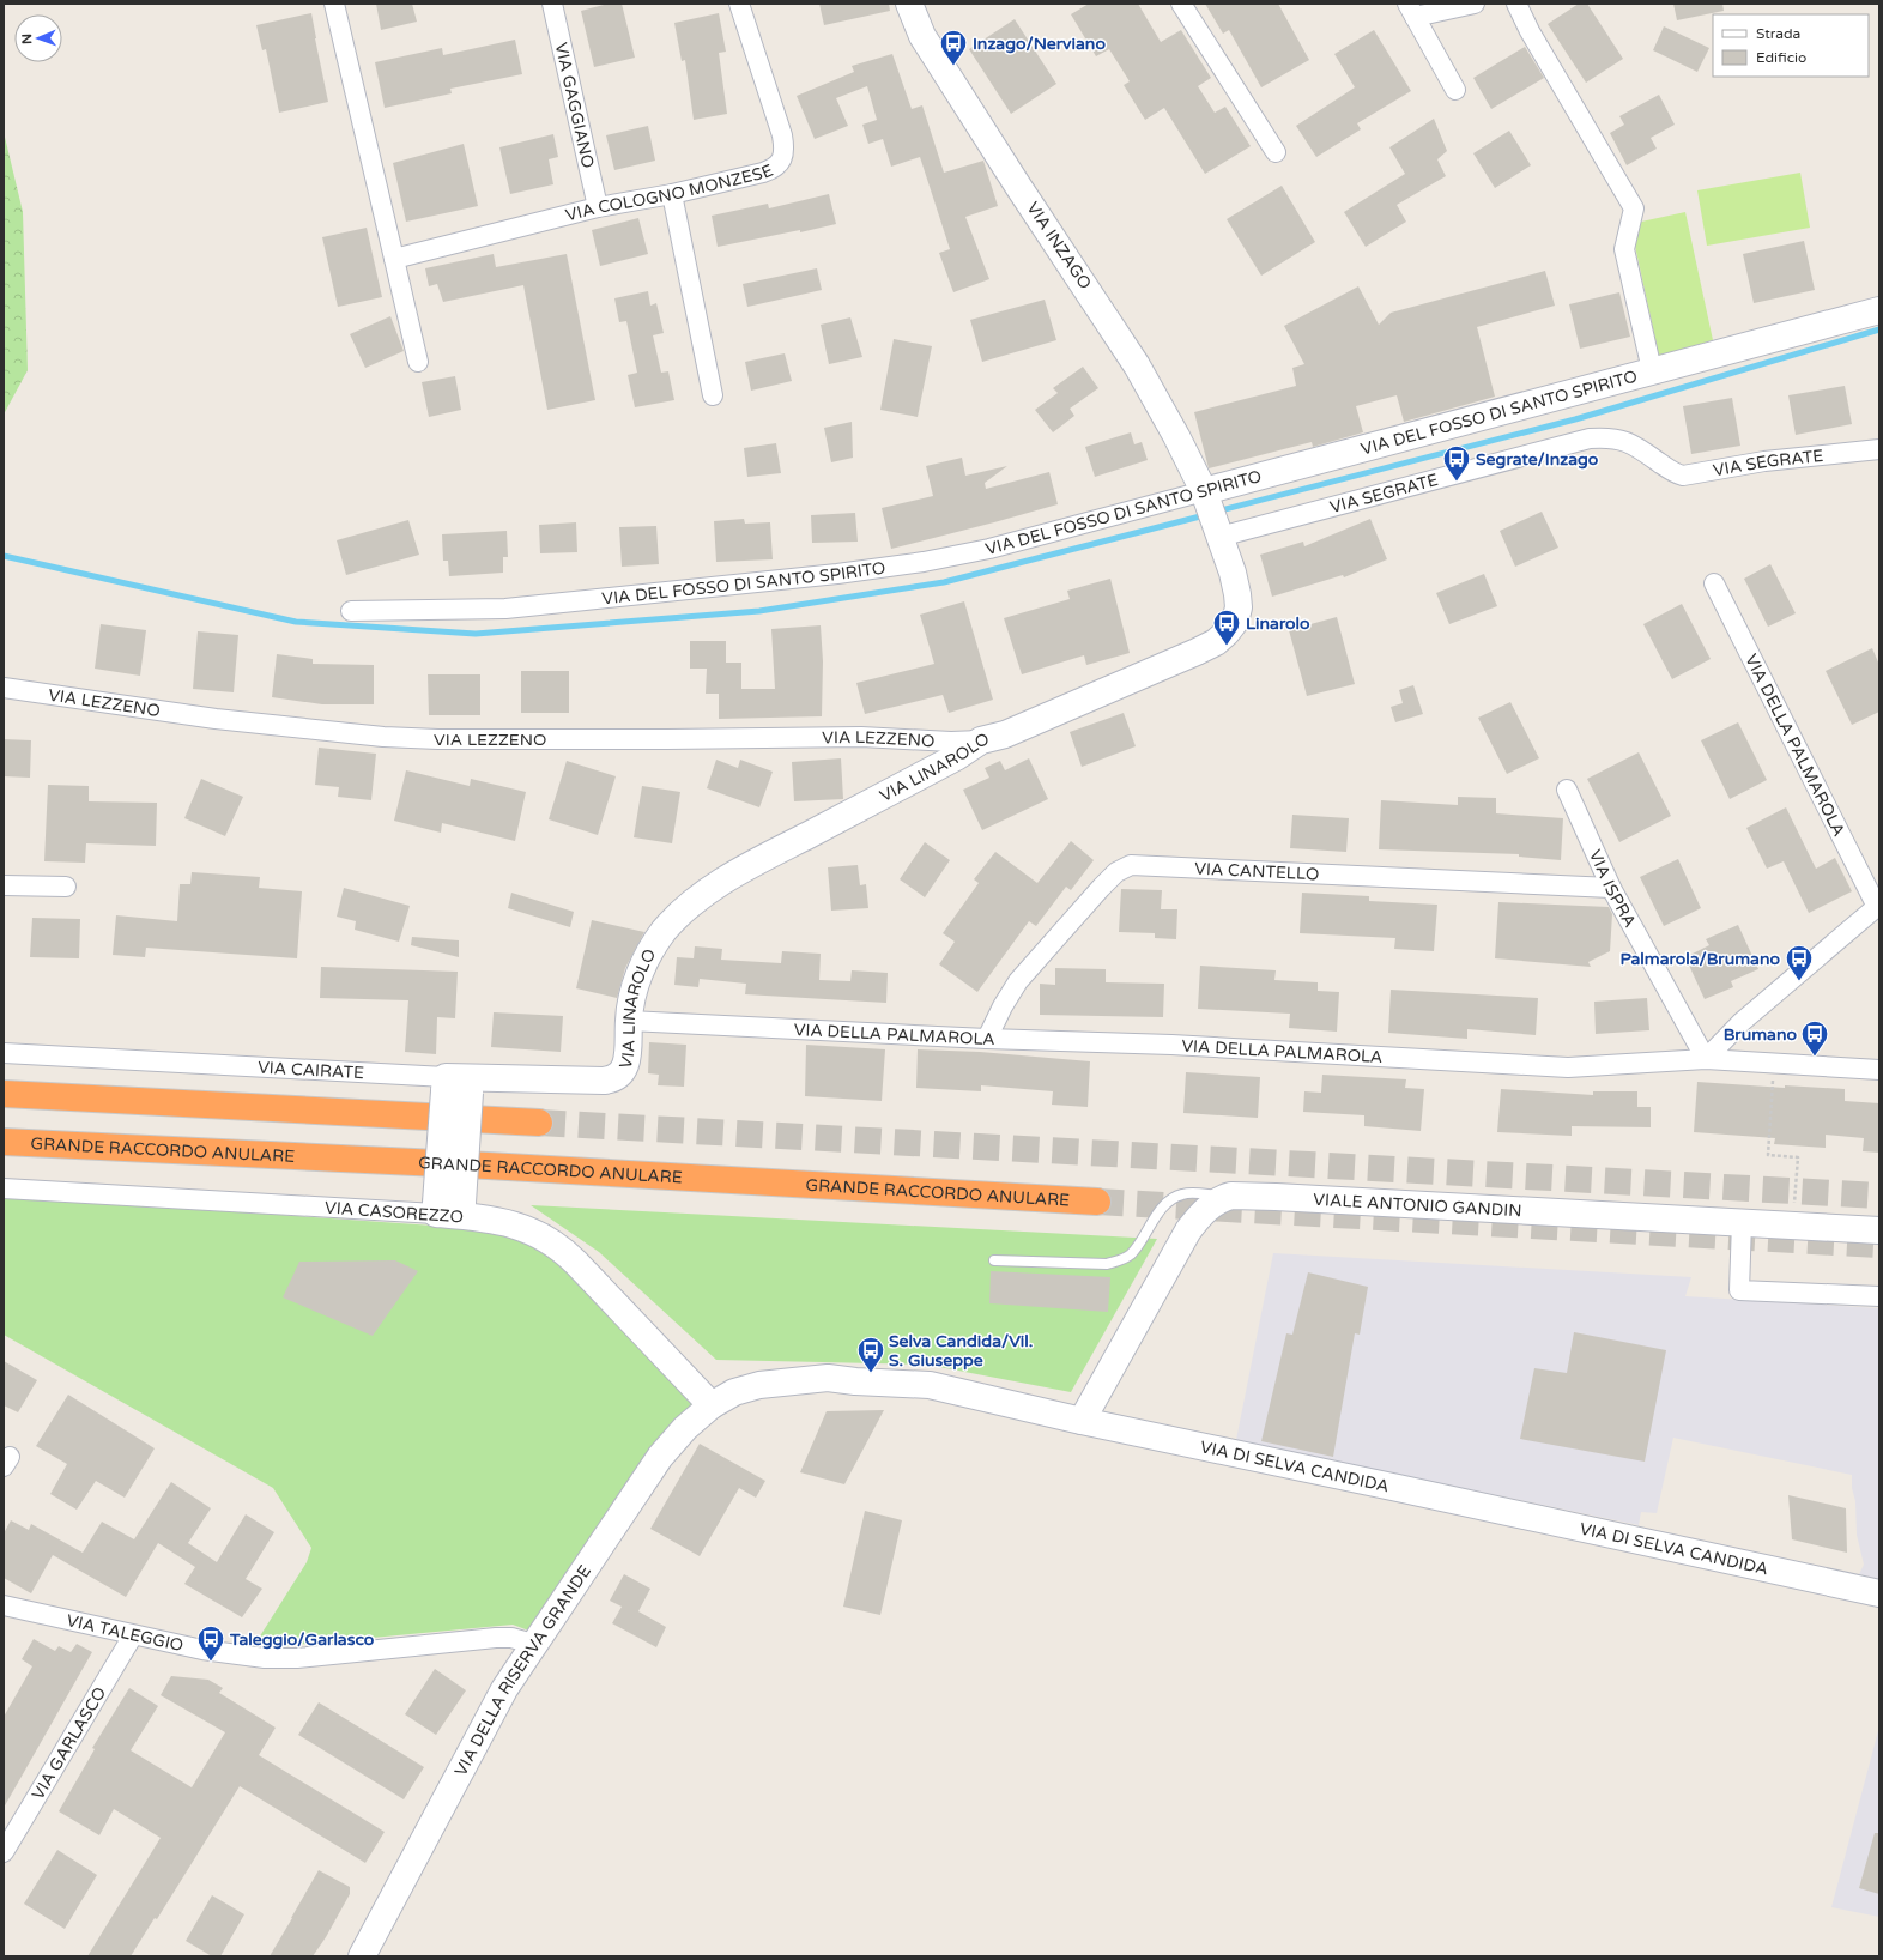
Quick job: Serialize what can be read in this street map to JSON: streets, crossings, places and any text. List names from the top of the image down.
{
  "streets": {
    "highway": ["GRANDE RACCORDO ANULARE"],
    "street": [
      "VIA GAGGIANO",
      "VIA COLOGNO MONZESE",
      "VIA INZAGO",
      "VIA DEL FOSSO DI SANTO SPIRITO",
      "VIA SEGRATE",
      "VIA LEZZENO",
      "VIA DELLA PALMAROLA",
      "VIA LINAROLO",
      "VIA CANTELLO",
      "VIA ISPRA",
      "VIA CAIRATE",
      "VIALE ANTONIO GANDIN",
      "VIA CASOREZZO",
      "VIA DI SELVA CANDIDA",
      "VIA TALEGGIO",
      "VIA DELLA RISERVA GRANDE",
      "VIA GARLASCO"
    ]
  },
  "crossings": [
    ["VIA GAGGIANO", "VIA COLOGNO MONZESE"],
    ["VIA INZAGO", "VIA DEL FOSSO DI SANTO SPIRITO"],
    ["VIA INZAGO", "VIA LINAROLO"],
    ["VIA DEL FOSSO DI SANTO SPIRITO", "VIA LINAROLO"],
    ["VIA SEGRATE", "VIA LINAROLO"],
    ["VIA LEZZENO", "VIA LINAROLO"],
    ["VIA DELLA PALMAROLA", "VIA LINAROLO"],
    ["VIA DELLA PALMAROLA", "VIA CANTELLO"],
    ["VIA DELLA PALMAROLA", "VIA ISPRA"],
    ["VIA LINAROLO", "VIA CAIRATE"],
    ["VIA CANTELLO", "VIA ISPRA"],
    ["VIA CASOREZZO", "VIA DI SELVA CANDIDA"],
    ["VIA CASOREZZO", "VIA DELLA RISERVA GRANDE"],
    ["VIA DI SELVA CANDIDA", "VIA DELLA RISERVA GRANDE"],
    ["VIA TALEGGIO", "VIA DELLA RISERVA GRANDE"],
    ["VIA TALEGGIO", "VIA GARLASCO"]
  ],
  "places": {
    "bus stop": [
      "Inzago/Nerviano",
      "Segrate/Inzago",
      "Linarolo",
      "Palmarola/Brumano",
      "Brumano",
      "Selva Candida/Vil. S. Giuseppe",
      "Taleggio/Garlasco"
    ]
  },
  "legend": ["Strada", "Edificio"],
  "north": "left"
}
